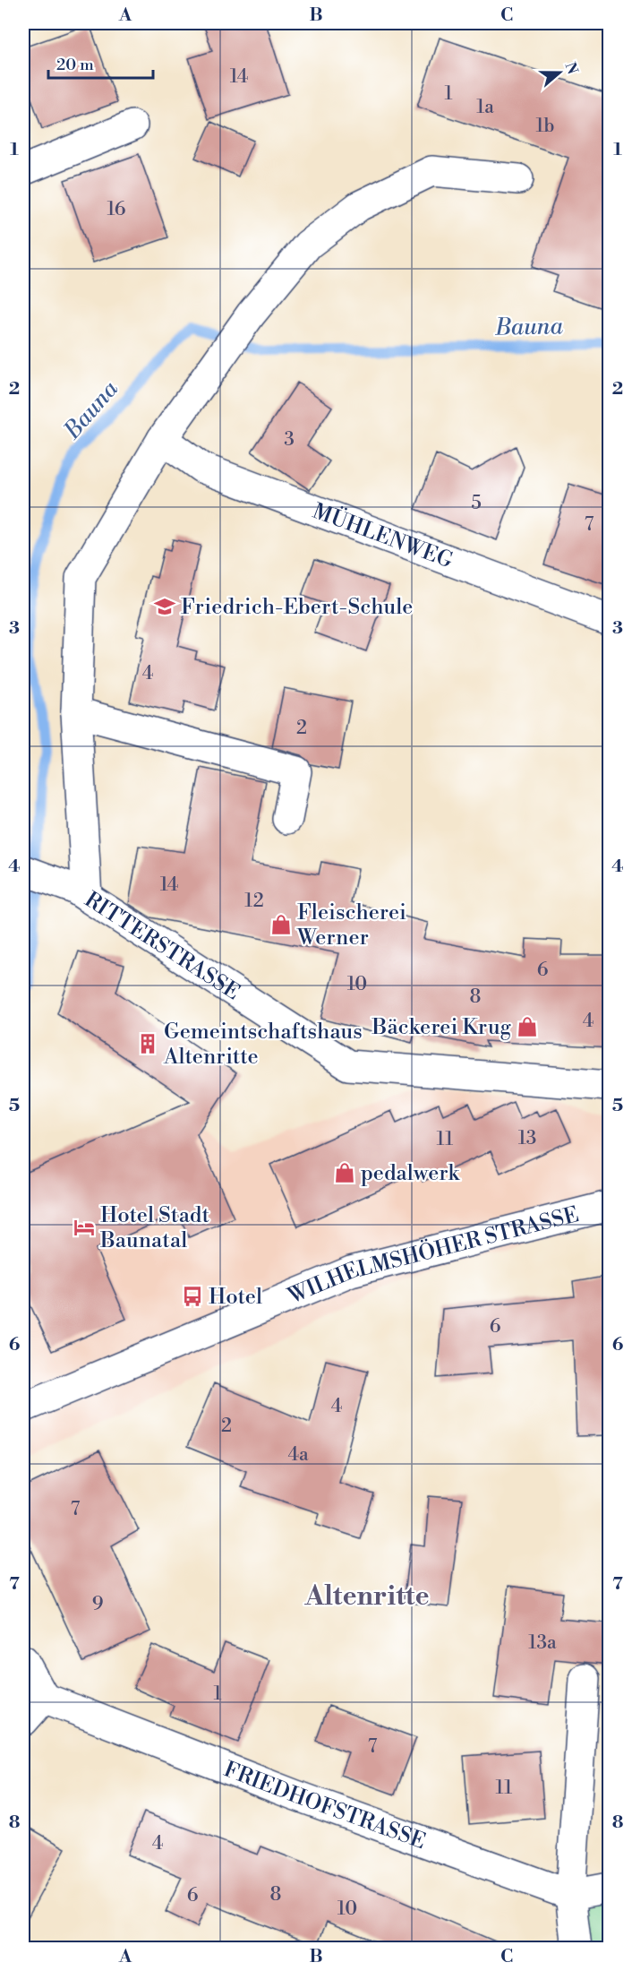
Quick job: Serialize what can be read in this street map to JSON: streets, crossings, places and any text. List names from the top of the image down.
{
  "streets": {
    "street": [
      "MÜHLENWEG",
      "RITTERSTRASSE",
      "WILHELMSHÖHER STRASSE",
      "FRIEDHOFSTRASSE"
    ]
  },
  "districts": ["Altenritte"],
  "water": ["Bauna"],
  "places": {
    "school or university": ["Friedrich-Ebert-Schule"],
    "shop": ["Fleischerei Werner", "Bäckerei Krug", "pedalwerk"],
    "building": ["Gemeintschaftshaus Altenritte"],
    "hotel": ["Hotel Stadt Baunatal"],
    "bus stop": ["Hotel"]
  },
  "house_numbers": [
    "14",
    "1",
    "1a",
    "1b",
    "16",
    "3",
    "5",
    "7",
    "4",
    "2",
    "14",
    "12",
    "6",
    "10",
    "8",
    "4",
    "13",
    "11",
    "6",
    "4",
    "2",
    "4a",
    "7",
    "9",
    "13a",
    "1",
    "7",
    "11",
    "4",
    "8",
    "6",
    "10"
  ],
  "scale_bar": "20 m",
  "north": "right",
  "grid": {
    "columns": ["A", "B", "C"],
    "rows": [
      "1",
      "2",
      "3",
      "4",
      "5",
      "6",
      "7",
      "8"
    ]
  }
}
